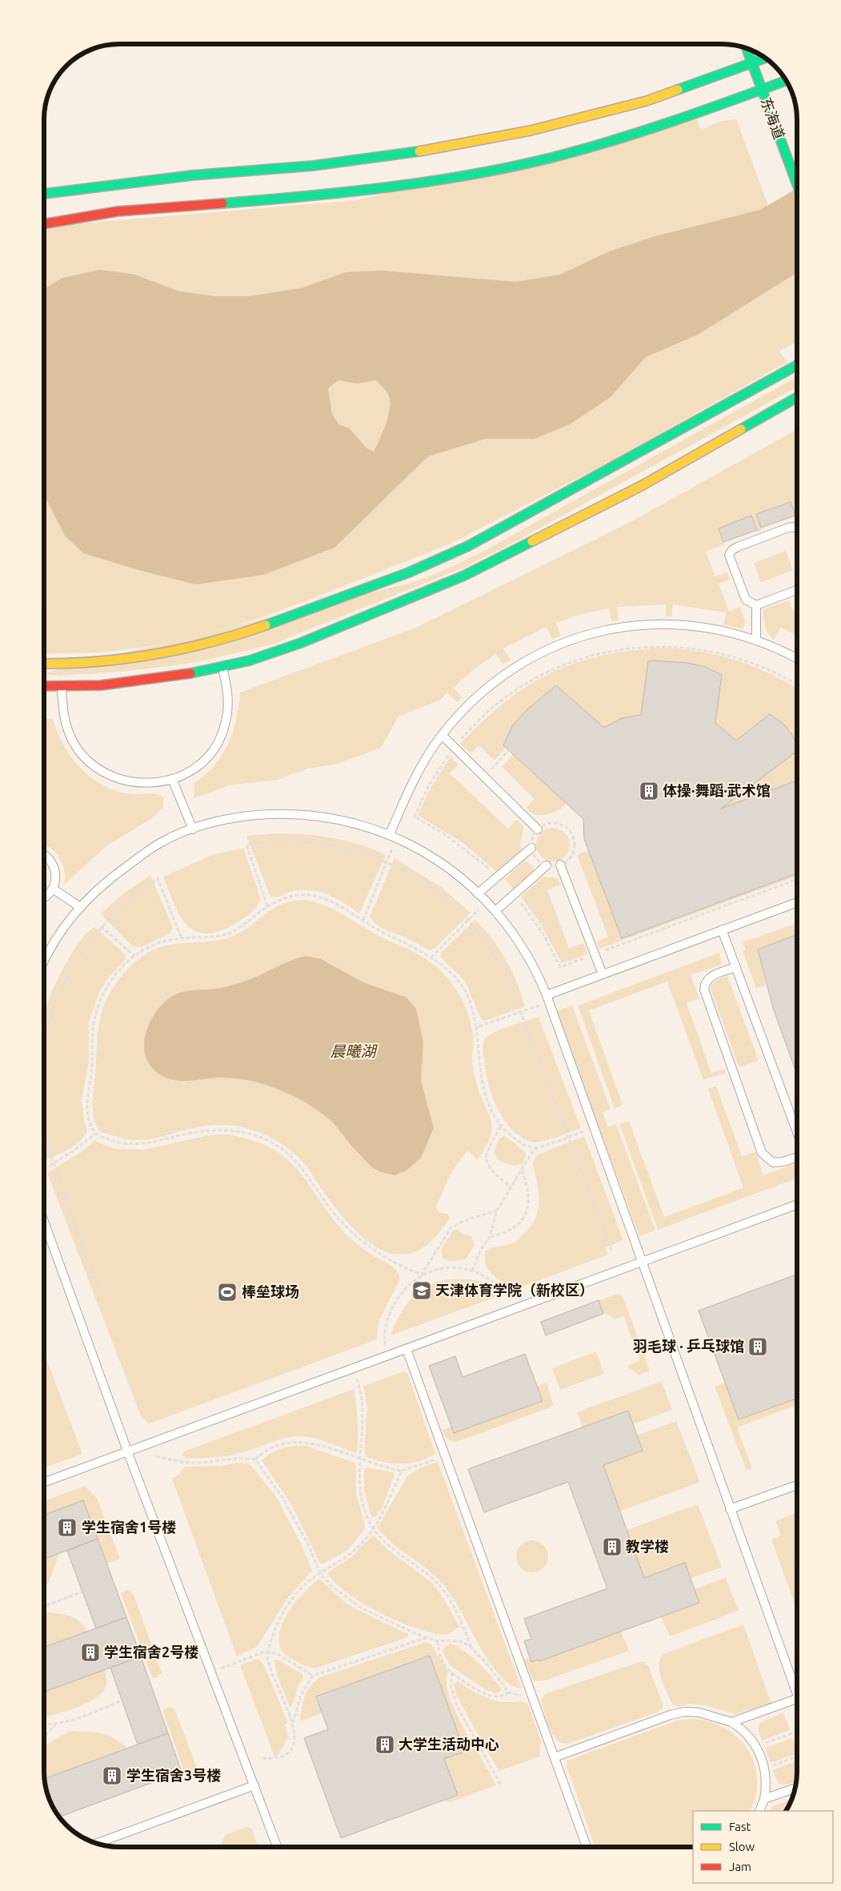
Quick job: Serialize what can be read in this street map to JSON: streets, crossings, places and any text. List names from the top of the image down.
{
  "streets": {
    "main road": ["东海道"]
  },
  "water": ["晨曦湖"],
  "places": {
    "building": [
      "体操·舞蹈·武术馆",
      "羽毛球 · 乒乓球馆",
      "学生宿舍1号楼",
      "教学楼",
      "学生宿舍2号楼",
      "大学生活动中心",
      "学生宿舍3号楼"
    ],
    "school or university": ["天津体育学院（新校区）"],
    "sports": ["棒垒球场"]
  },
  "legend": ["Fast", "Slow", "Jam"]
}
